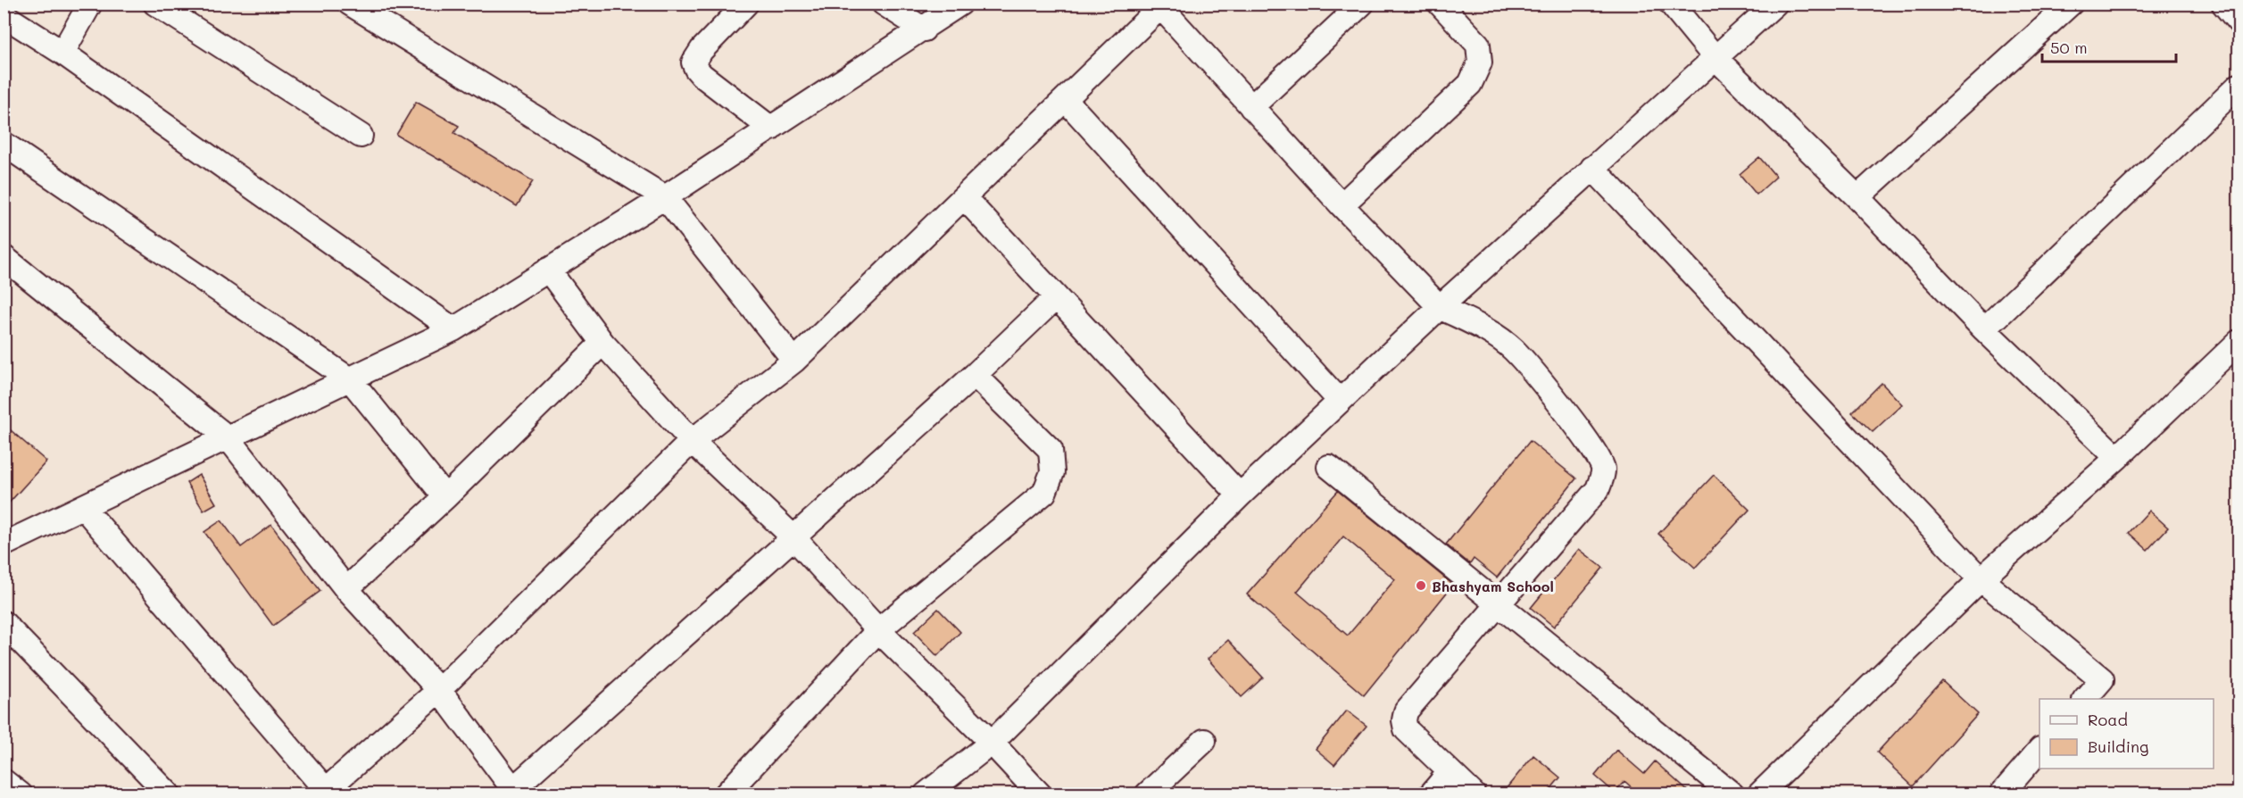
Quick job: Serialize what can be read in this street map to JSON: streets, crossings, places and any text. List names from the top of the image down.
{
  "places": ["Bhashyam School"],
  "legend": ["Road", "Building"],
  "scale_bar": "50 m"
}
